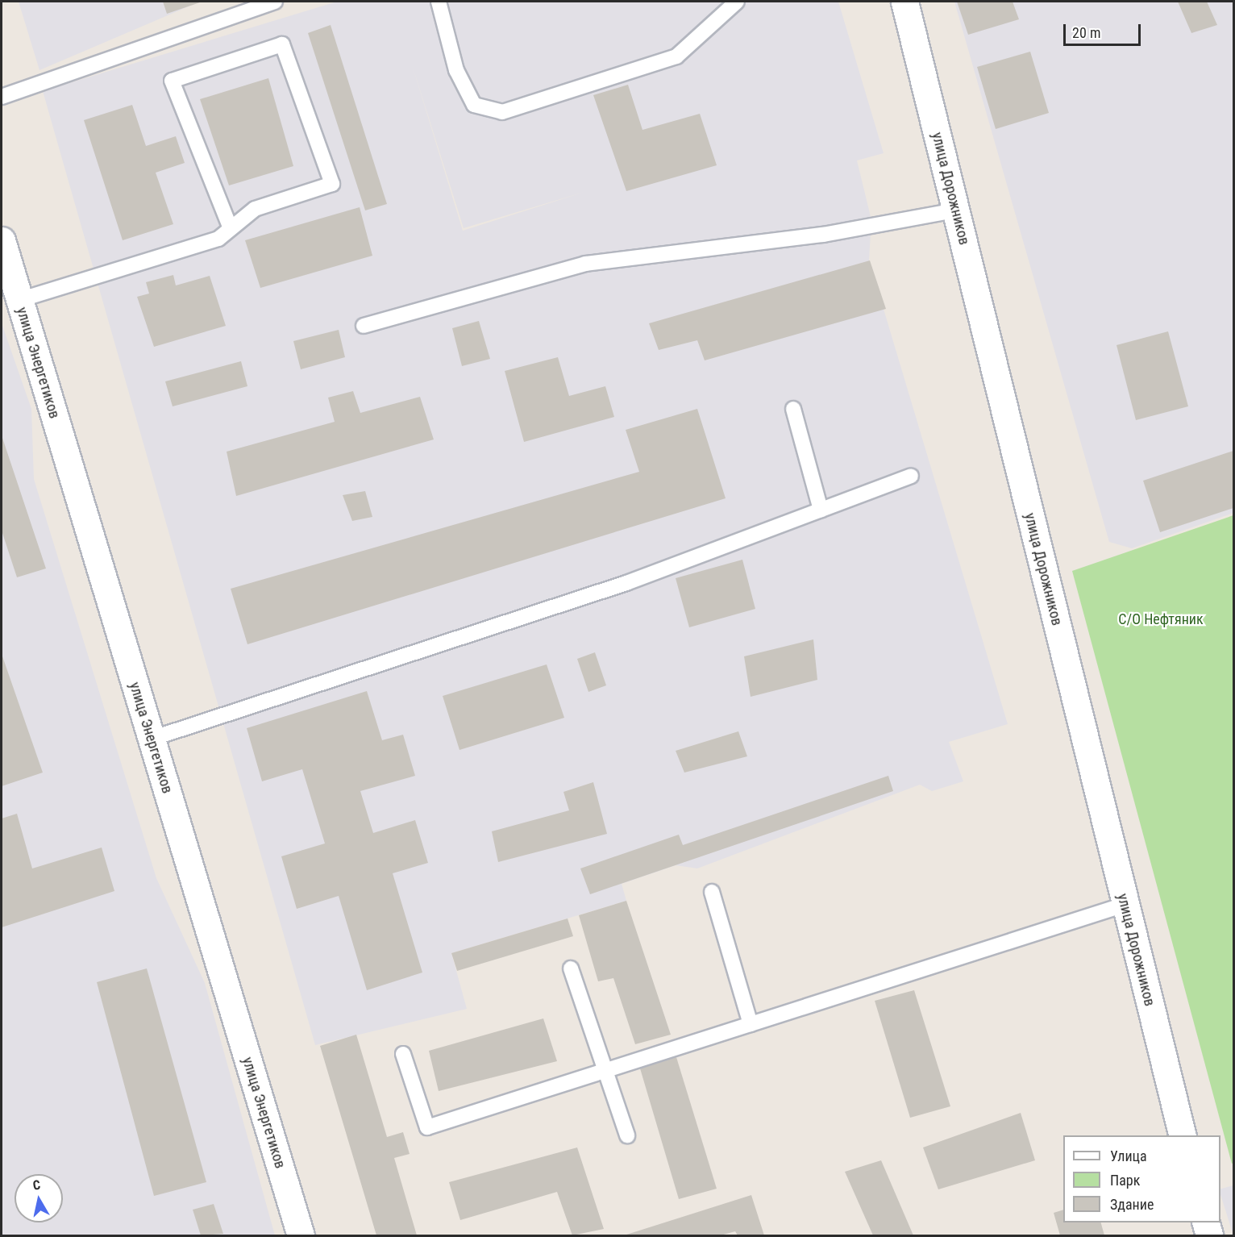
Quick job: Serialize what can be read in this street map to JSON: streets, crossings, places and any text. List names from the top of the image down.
{
  "streets": {
    "street": ["улица Дорожников", "улица Энергетиков"]
  },
  "parks": ["С/О Нефтяник"],
  "legend": ["Улица", "Парк", "Здание"],
  "scale_bar": "20 m",
  "north": "top"
}
